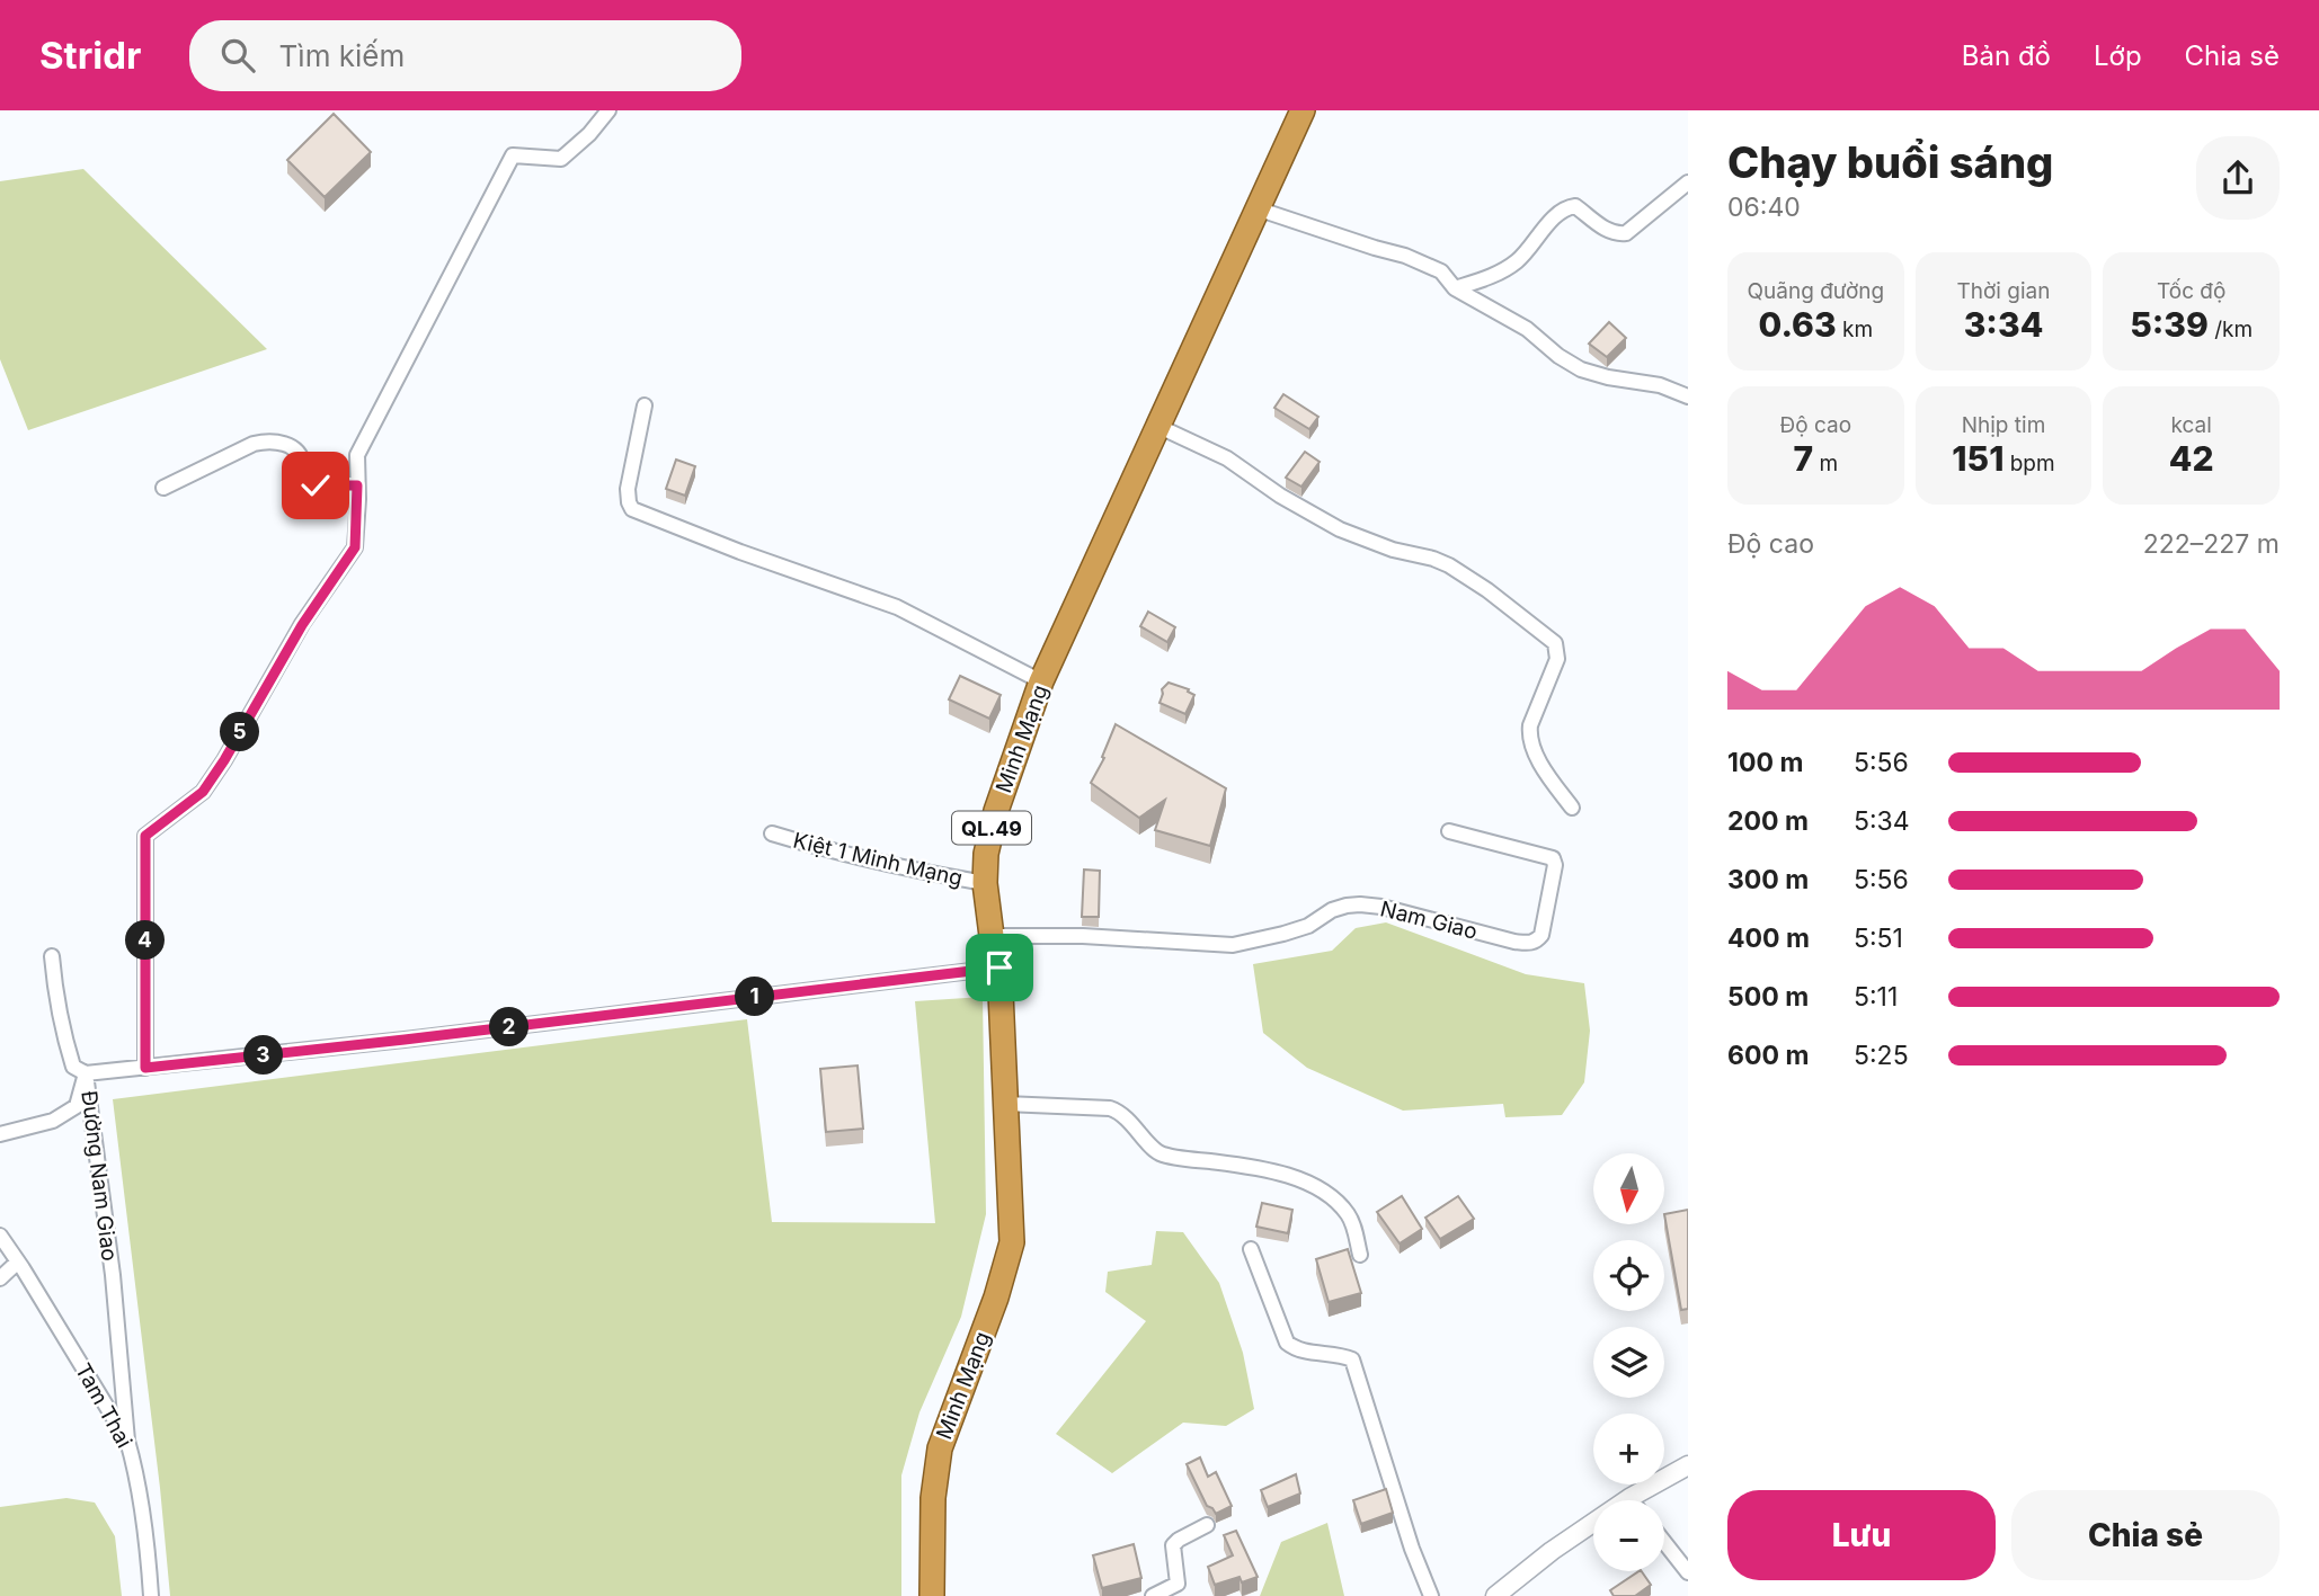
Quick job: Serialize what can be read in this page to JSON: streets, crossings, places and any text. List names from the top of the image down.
{
  "streets": {
    "highway": ["Minh Mạng", "QL.49"],
    "street": [
      "Kiệt 1 Minh Mạng",
      "Nam Giao",
      "Đường Nam Giao",
      "Tam Thai"
    ]
  },
  "crossings": [
    ["Minh Mạng", "Kiệt 1 Minh Mạng"],
    ["Minh Mạng", "Nam Giao"],
    ["Minh Mạng", "Đường Nam Giao"],
    ["Đường Nam Giao", "Tam Thai"]
  ],
  "north": "bottom",
  "page": {
    "header": "Stridr",
    "search": "Tìm kiếm",
    "nav": ["Bản đồ", "Lớp", "Chia sẻ"],
    "heading": ["Chạy buổi sáng", "06:40"],
    "stats": [
      ["Quãng đường", "0.63 km"],
      ["Thời gian", "3:34"],
      ["Tốc độ", "5:39 /km"],
      ["Độ cao", "7 m"],
      ["Nhịp tim", "151 bpm"],
      ["kcal", "42"]
    ],
    "chart": ["Độ cao", "222–227 m"],
    "pins": [
      "5",
      "4",
      "1",
      "2",
      "3"
    ],
    "list": [
      {
        "name": "100 m",
        "note": "5:56"
      },
      {
        "name": "200 m",
        "note": "5:34"
      },
      {
        "name": "300 m",
        "note": "5:56"
      },
      {
        "name": "400 m",
        "note": "5:51"
      },
      {
        "name": "500 m",
        "note": "5:11"
      },
      {
        "name": "600 m",
        "note": "5:25"
      }
    ],
    "map_buttons": ["+", "−"],
    "buttons": ["Lưu", "Chia sẻ"]
  }
}
